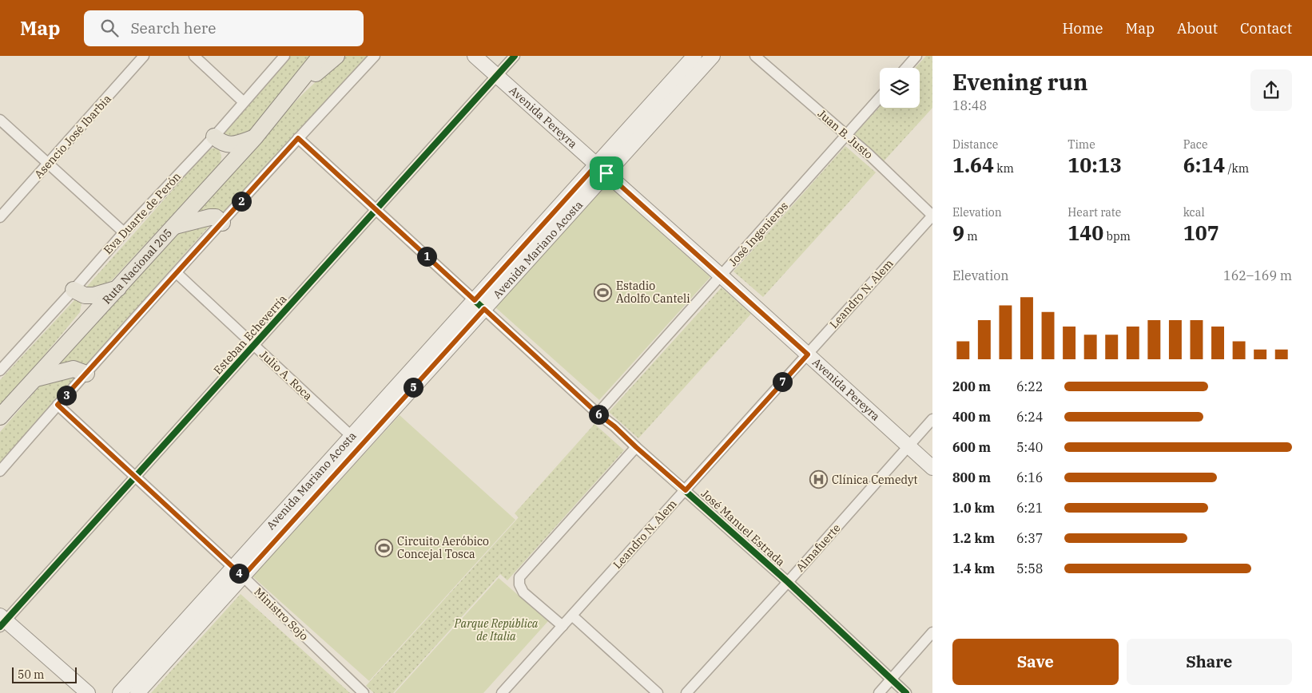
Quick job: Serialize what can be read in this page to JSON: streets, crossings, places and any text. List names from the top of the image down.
{
  "streets": {
    "main road": ["Avenida Pereyra", "Avenida Mariano Acosta", "Ruta Nacional 205"],
    "street": [
      "Juan B. Justo",
      "Asencio José Ibarbia",
      "Eva Duarte de Perón",
      "José Ingenieros",
      "Leandro N. Alem",
      "Esteban Echeverría",
      "Julio A. Roca",
      "José Manuel Estrada",
      "Almafuerte",
      "Ministro Sojo"
    ]
  },
  "crossings": [
    ["Avenida Pereyra", "José Ingenieros"],
    ["Avenida Pereyra", "Avenida Mariano Acosta"],
    ["Avenida Pereyra", "Leandro N. Alem"],
    ["Avenida Pereyra", "Esteban Echeverría"],
    ["Avenida Pereyra", "Almafuerte"],
    ["Juan B. Justo", "José Ingenieros"],
    ["Juan B. Justo", "Leandro N. Alem"],
    ["José Ingenieros", "José Manuel Estrada"],
    ["Avenida Mariano Acosta", "Julio A. Roca"],
    ["Avenida Mariano Acosta", "José Manuel Estrada"],
    ["Avenida Mariano Acosta", "Ministro Sojo"],
    ["Leandro N. Alem", "José Manuel Estrada"],
    ["Esteban Echeverría", "Julio A. Roca"],
    ["Esteban Echeverría", "José Manuel Estrada"],
    ["Esteban Echeverría", "Ministro Sojo"],
    ["José Manuel Estrada", "Almafuerte"]
  ],
  "parks": ["Parque República de Italia"],
  "places": {
    "sports": ["Estadio Adolfo Canteli", "Circuito Aeróbico Concejal Tosca"],
    "hospital": ["Clínica Cemedyt"]
  },
  "scale_bar": "50 m",
  "page": {
    "header": "Map",
    "search": "Search here",
    "nav": [
      "Home",
      "Map",
      "About",
      "Contact"
    ],
    "heading": ["Evening run", "18:48"],
    "stats": [
      ["Distance", "1.64 km"],
      ["Time", "10:13"],
      ["Pace", "6:14 /km"],
      ["Elevation", "9 m"],
      ["Heart rate", "140 bpm"],
      ["kcal", "107"]
    ],
    "pins": [
      "2",
      "1",
      "7",
      "5",
      "3",
      "6",
      "4"
    ],
    "chart": ["Elevation", "162–169 m"],
    "list": [
      {
        "name": "200 m",
        "note": "6:22"
      },
      {
        "name": "400 m",
        "note": "6:24"
      },
      {
        "name": "600 m",
        "note": "5:40"
      },
      {
        "name": "800 m",
        "note": "6:16"
      },
      {
        "name": "1.0 km",
        "note": "6:21"
      },
      {
        "name": "1.2 km",
        "note": "6:37"
      },
      {
        "name": "1.4 km",
        "note": "5:58"
      }
    ],
    "buttons": ["Save", "Share"],
    "scale": "50 m"
  }
}
